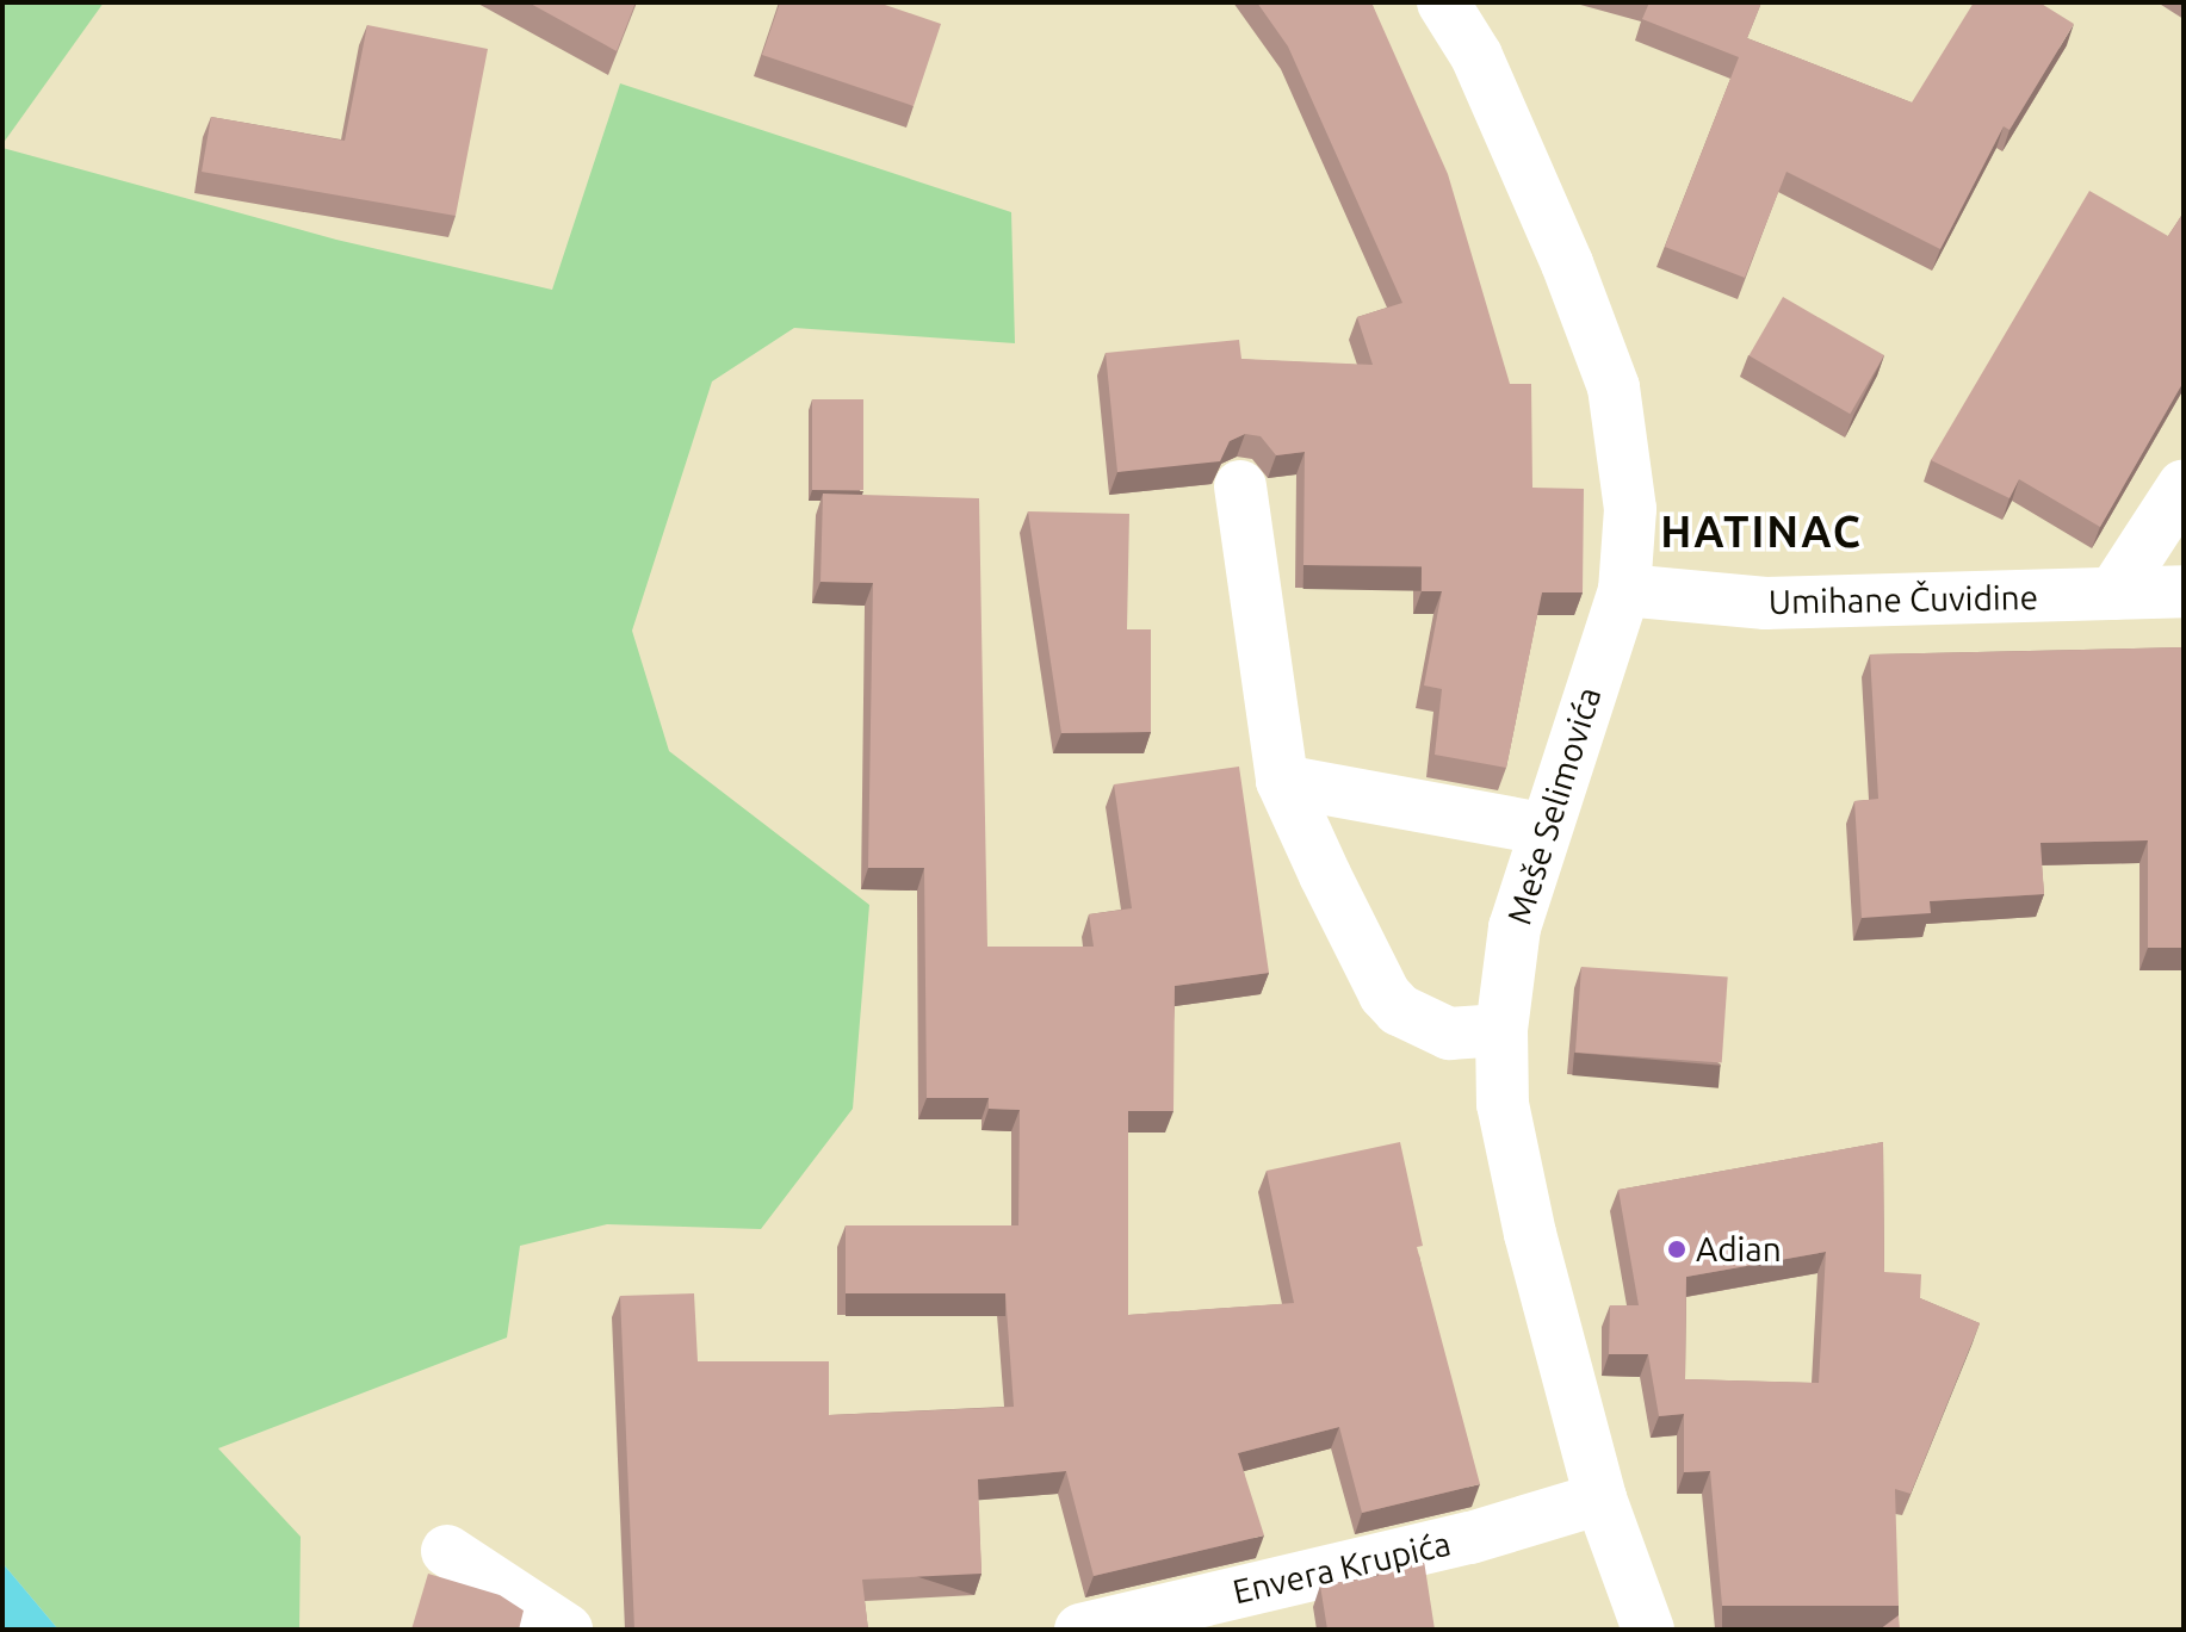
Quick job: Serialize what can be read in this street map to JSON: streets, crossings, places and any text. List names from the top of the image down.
{
  "streets": {
    "street": ["Umihane Čuvidine", "Meše Selimovića", "Envera Krupića"]
  },
  "crossings": [
    ["Umihane Čuvidine", "Meše Selimovića"],
    ["Meše Selimovića", "Envera Krupića"]
  ],
  "districts": ["HATINAC"],
  "places": ["Adian"]
}
